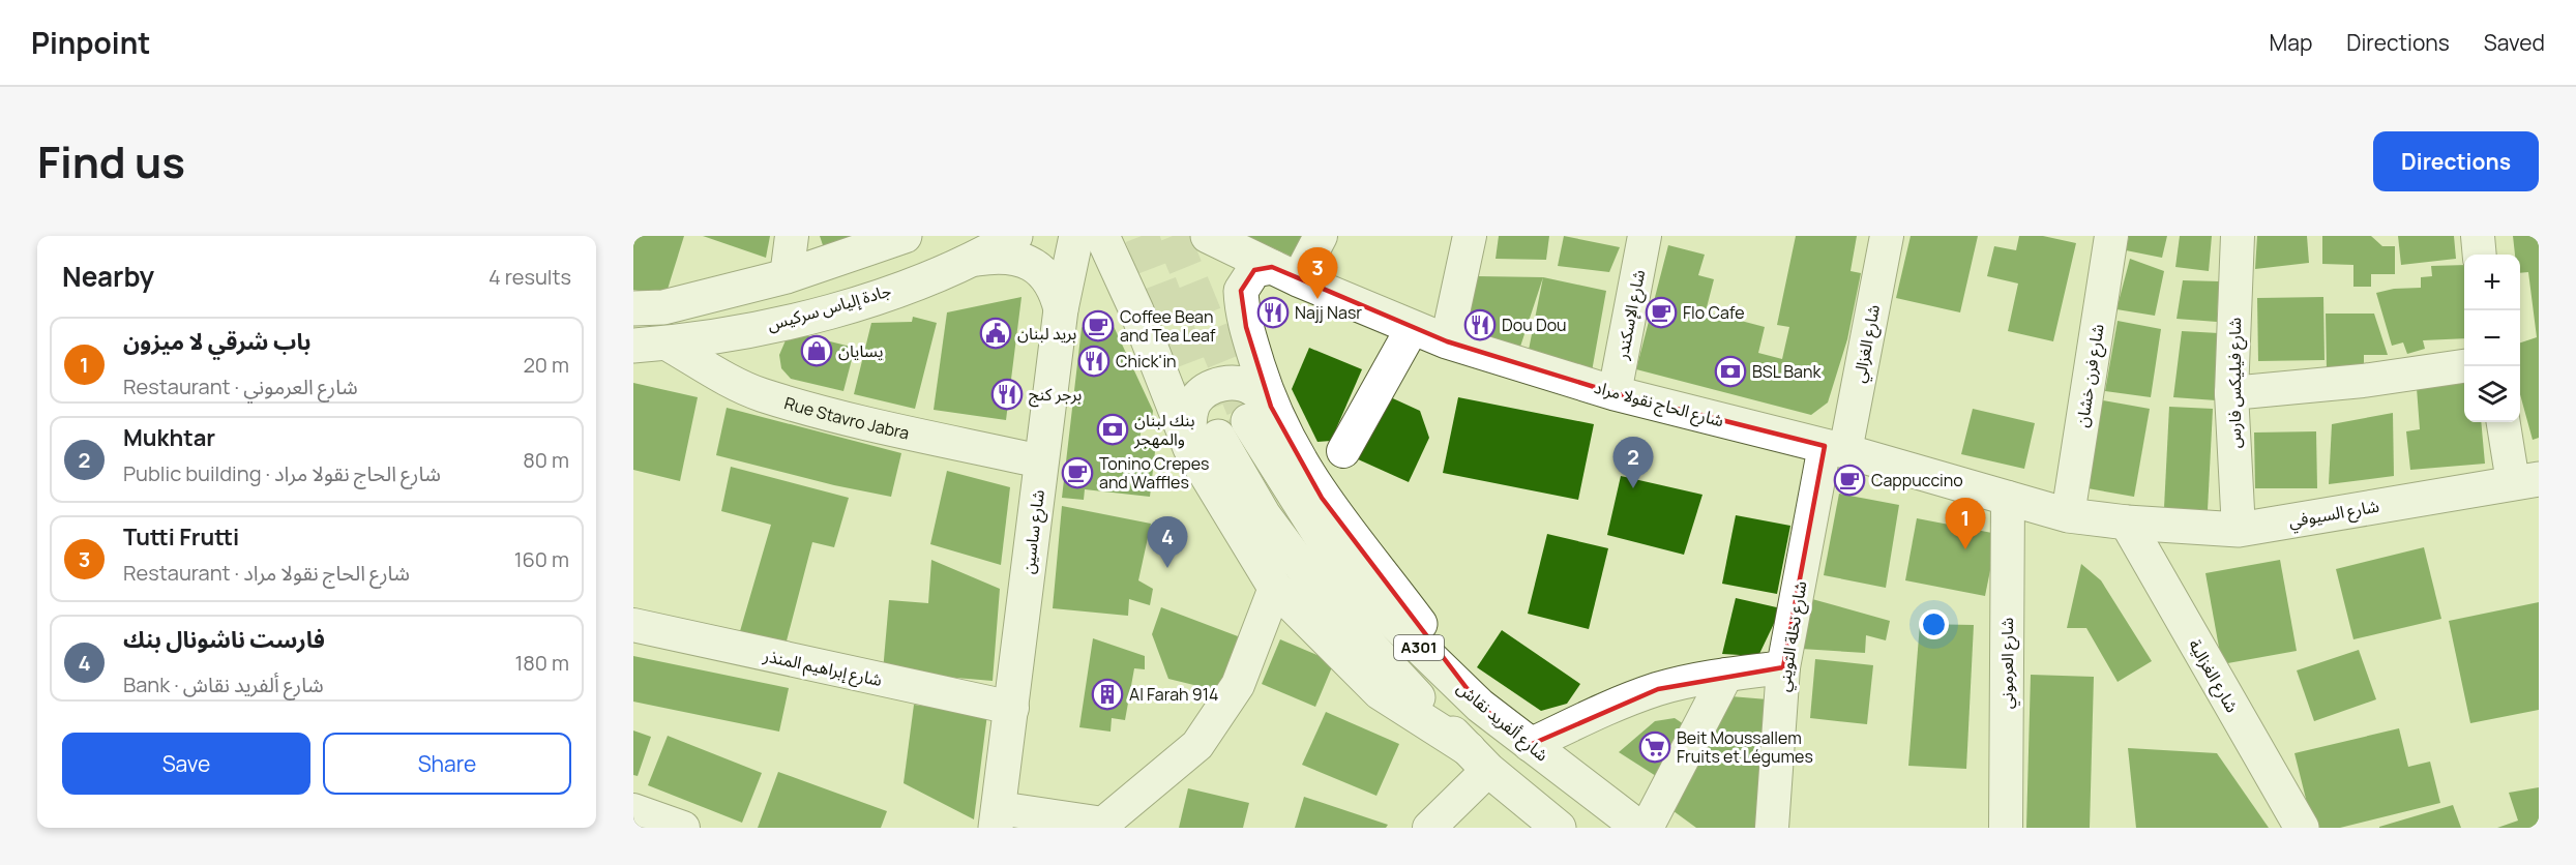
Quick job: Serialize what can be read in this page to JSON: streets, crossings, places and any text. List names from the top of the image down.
{
  "streets": {
    "main road": [
      "جادة إلياس سركيس",
      "شارع الحاج نقولا مراد",
      "شارع السيوفي",
      "شارع ساسين",
      "A301",
      "شارع الغزالية",
      "شارع ألفريد نقاش"
    ],
    "street": [
      "شارع الإسكندر",
      "شارع الغزالي",
      "شارع فرن خشان",
      "شارع فيليكس فارس",
      "Rue Stavro Jabra",
      "شارع نخلة التويني",
      "شارع العرموني",
      "شارع إبراهيم المنذر"
    ]
  },
  "crossings": [
    ["جادة إلياس سركيس", "Rue Stavro Jabra"],
    ["شارع الإسكندر", "شارع الحاج نقولا مراد"],
    ["شارع الغزالي", "شارع الحاج نقولا مراد"],
    ["شارع الغزالي", "شارع نخلة التويني"],
    ["شارع فرن خشان", "شارع الحاج نقولا مراد"],
    ["شارع فيليكس فارس", "شارع السيوفي"],
    ["شارع الحاج نقولا مراد", "شارع السيوفي"],
    ["شارع الحاج نقولا مراد", "شارع نخلة التويني"],
    ["شارع الحاج نقولا مراد", "شارع العرموني"],
    ["شارع الحاج نقولا مراد", "شارع الغزالية"],
    ["Rue Stavro Jabra", "شارع ساسين"],
    ["شارع السيوفي", "شارع الغزالية"],
    ["شارع ساسين", "شارع إبراهيم المنذر"]
  ],
  "places": {
    "restaurant": [
      "Najj Nasr",
      "Dou Dou",
      "Chick'in",
      "برجر كنج"
    ],
    "cafe": [
      "Flo Cafe",
      "Coffee Bean and Tea Leaf",
      "Tonino Crepes and Waffles",
      "Cappuccino"
    ],
    "public building": ["بريد لبنان"],
    "shop": ["يسايان"],
    "bank": ["BSL Bank", "بنك لبنان والمهجر"],
    "building": ["Al Farah 914"],
    "supermarket": ["Beit Moussallem Fruits et Légumes"]
  },
  "page": {
    "header": "Pinpoint",
    "nav": ["Map", "Directions", "Saved"],
    "title": "Find us",
    "buttons": [
      "Directions",
      ["Save", "Share"]
    ],
    "heading": ["Nearby", "4 results"],
    "pins": [
      "3",
      "2",
      "1",
      "4"
    ],
    "map_buttons": ["+", "−"],
    "list": [
      {
        "mark": "1",
        "name": "باب شرقي لا ميزون",
        "note": "Restaurant · شارع العرموني",
        "value": "20 m"
      },
      {
        "mark": "2",
        "name": "Mukhtar",
        "note": "Public building · شارع الحاج نقولا مراد",
        "value": "80 m"
      },
      {
        "mark": "3",
        "name": "Tutti Frutti",
        "note": "Restaurant · شارع الحاج نقولا مراد",
        "value": "160 m"
      },
      {
        "mark": "4",
        "name": "فارست ناشونال بنك",
        "note": "Bank · شارع ألفريد نقاش",
        "value": "180 m"
      }
    ]
  }
}
